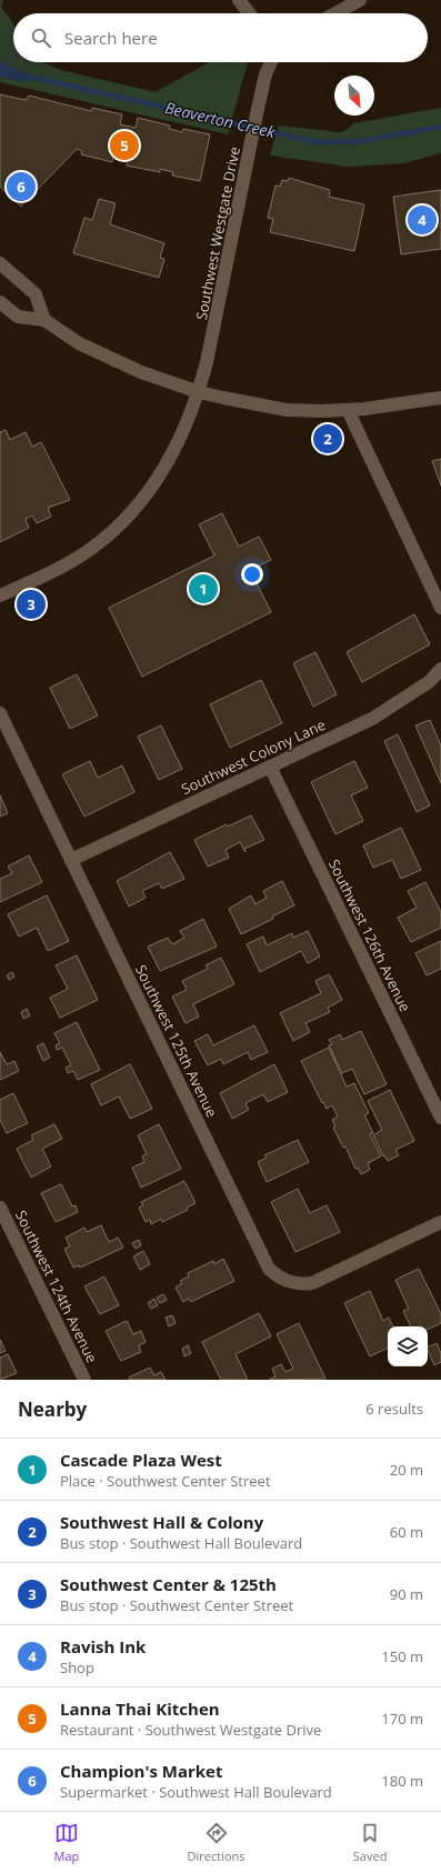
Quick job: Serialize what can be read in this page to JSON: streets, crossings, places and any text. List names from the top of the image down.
{
  "streets": {
    "street": [
      "Southwest Westgate Drive",
      "Southwest Colony Lane",
      "Southwest 126th Avenue",
      "Southwest 125th Avenue",
      "Southwest 124th Avenue"
    ]
  },
  "crossings": [
    ["Southwest Colony Lane", "Southwest 126th Avenue"],
    ["Southwest Colony Lane", "Southwest 125th Avenue"]
  ],
  "water": ["Beaverton Creek"],
  "north": "bottom right",
  "page": {
    "search": "Search here",
    "pins": [
      "5",
      "6",
      "4",
      "2",
      "1",
      "3"
    ],
    "heading": ["Nearby", "6 results"],
    "list": [
      {
        "mark": "1",
        "name": "Cascade Plaza West",
        "note": "Place · Southwest Center Street",
        "value": "20 m"
      },
      {
        "mark": "2",
        "name": "Southwest Hall & Colony",
        "note": "Bus stop · Southwest Hall Boulevard",
        "value": "60 m"
      },
      {
        "mark": "3",
        "name": "Southwest Center & 125th",
        "note": "Bus stop · Southwest Center Street",
        "value": "90 m"
      },
      {
        "mark": "4",
        "name": "Ravish Ink",
        "note": "Shop",
        "value": "150 m"
      },
      {
        "mark": "5",
        "name": "Lanna Thai Kitchen",
        "note": "Restaurant · Southwest Westgate Drive",
        "value": "170 m"
      },
      {
        "mark": "6",
        "name": "Champion's Market",
        "note": "Supermarket · Southwest Hall Boulevard",
        "value": "180 m"
      }
    ],
    "nav": ["Map", "Directions", "Saved"]
  }
}
